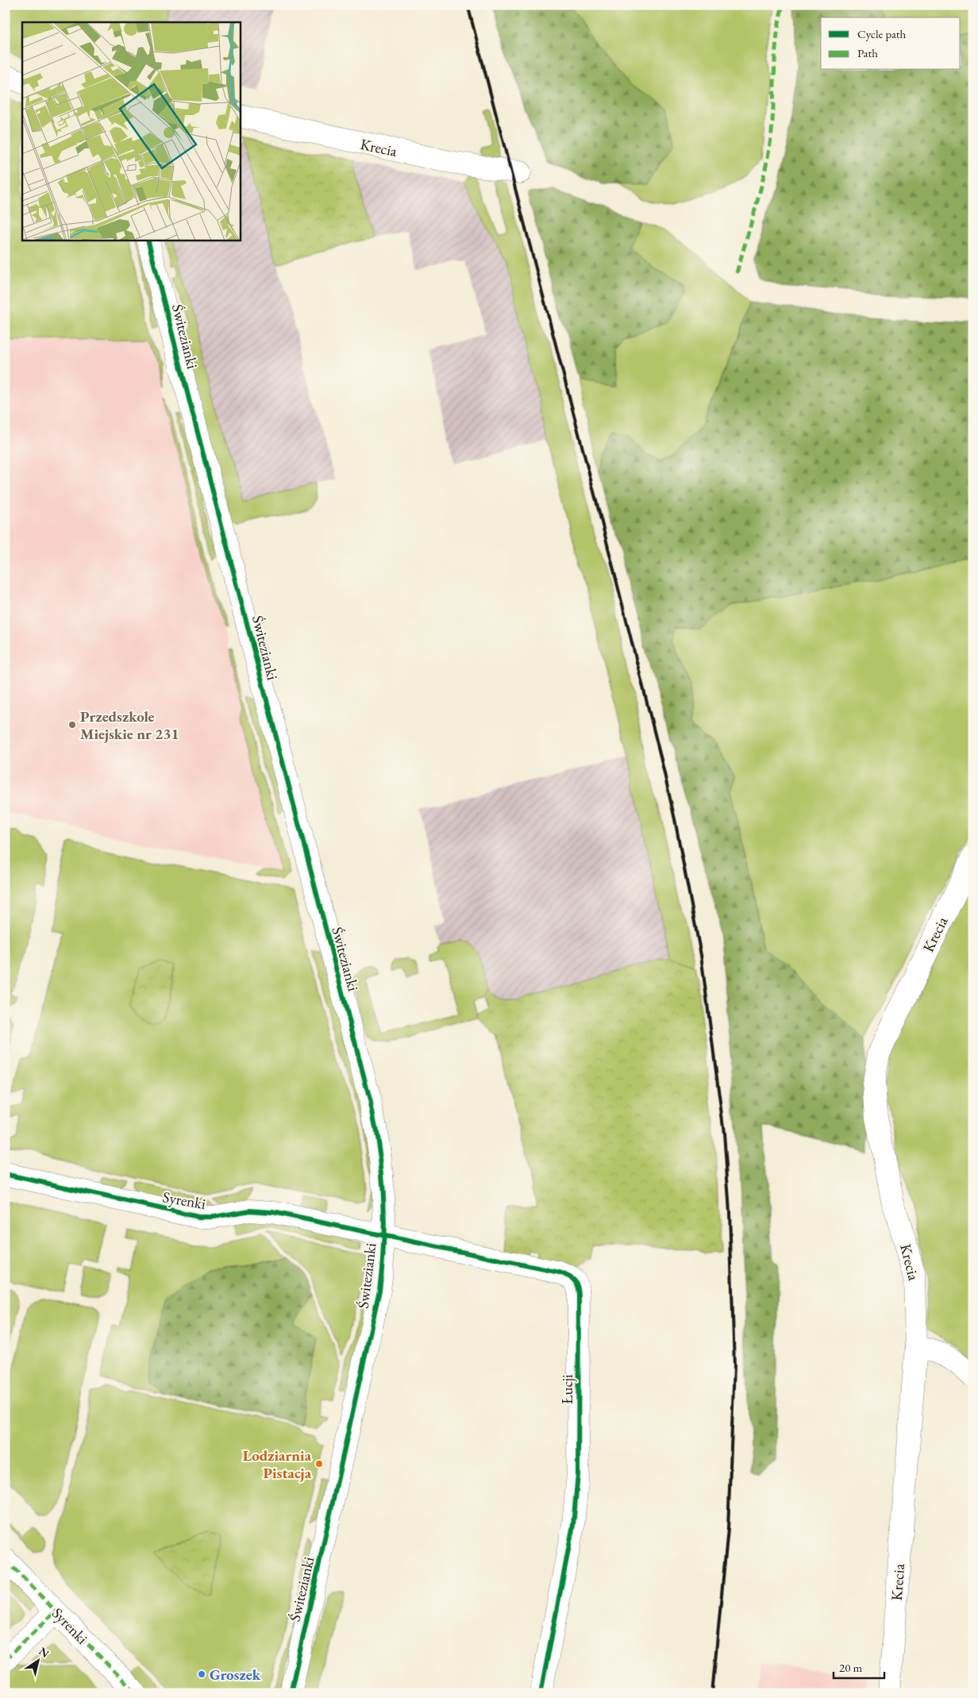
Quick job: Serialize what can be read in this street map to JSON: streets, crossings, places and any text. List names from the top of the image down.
{
  "streets": {
    "street": [
      "Krecia",
      "Świtezianki",
      "Syrenki",
      "Łucji"
    ]
  },
  "crossings": [
    ["Świtezianki", "Syrenki"],
    ["Świtezianki", "Łucji"],
    ["Syrenki", "Łucji"]
  ],
  "places": ["Przedszkole Miejskie nr 231", "Lodziarnia Pistacja", "Groszek"],
  "legend": ["Cycle path", "Path"],
  "scale_bar": "20 m",
  "north": "top right"
}
